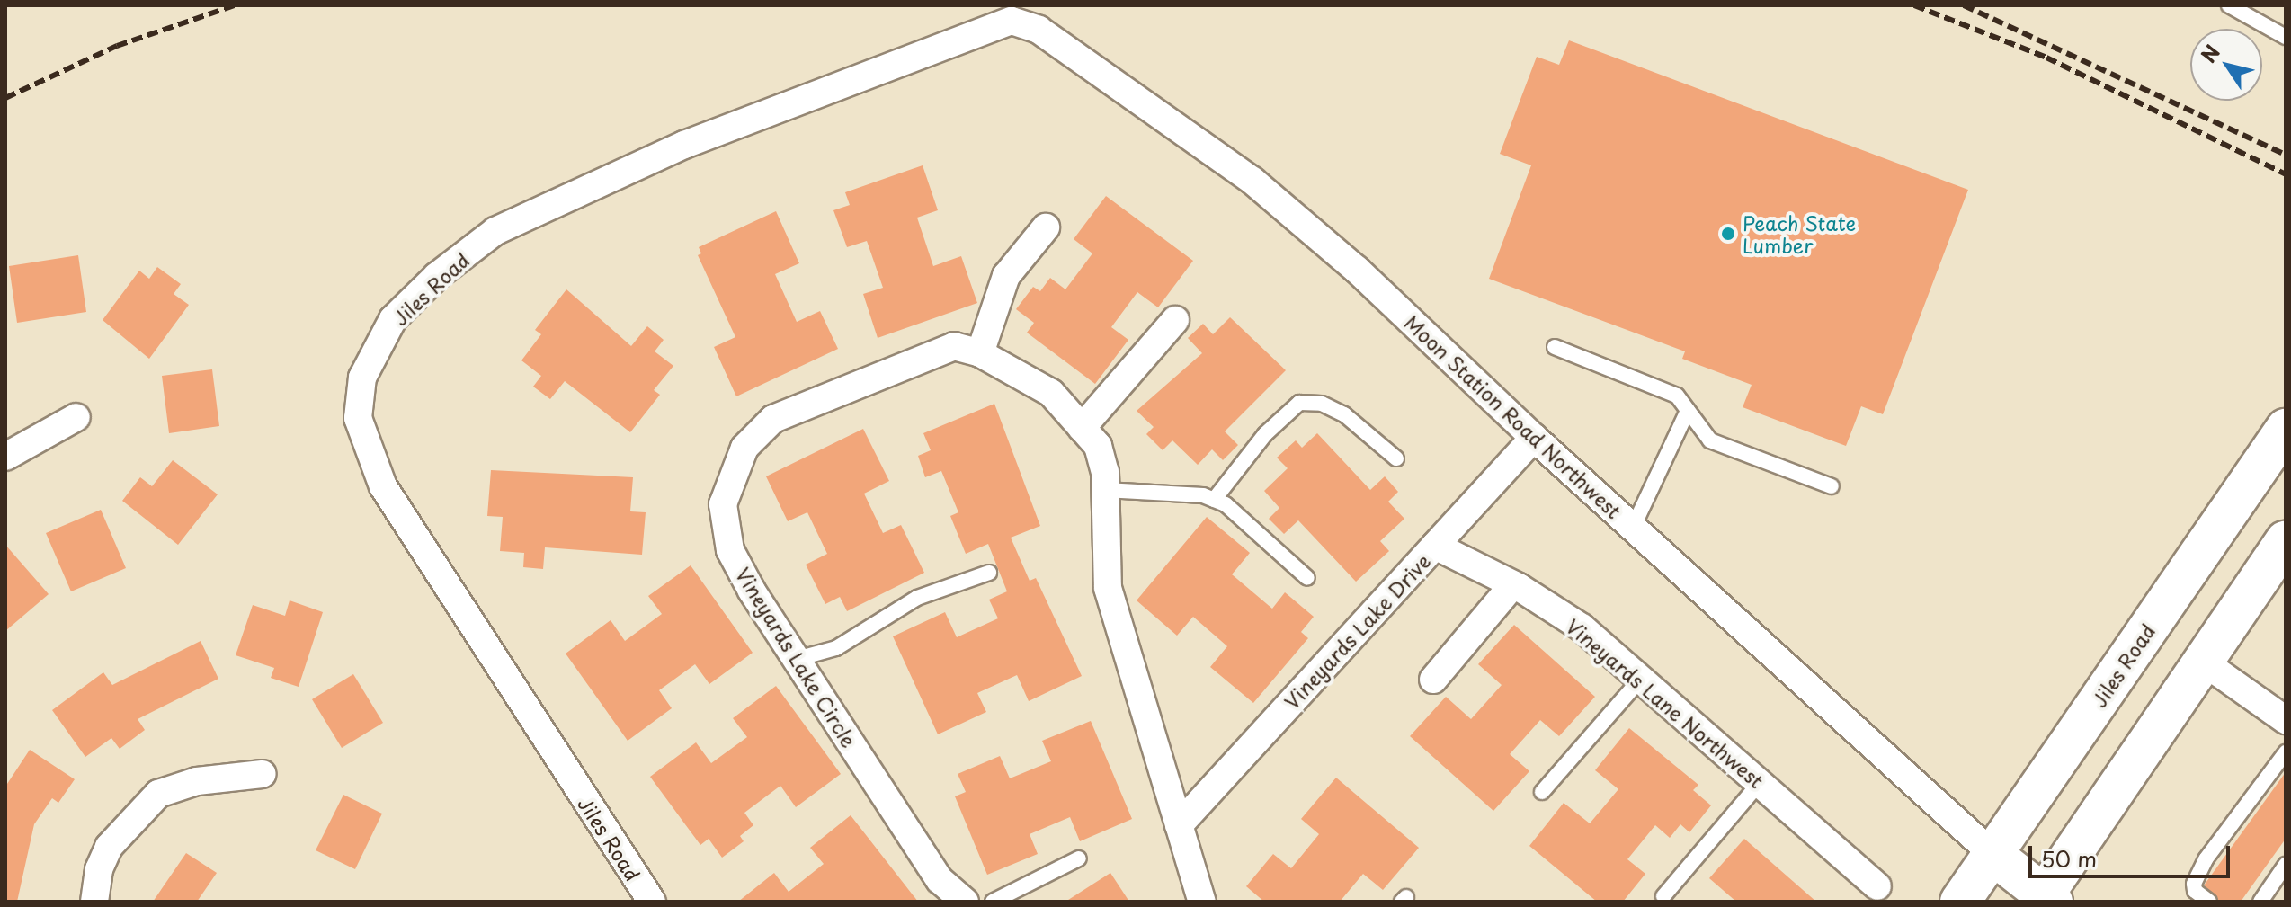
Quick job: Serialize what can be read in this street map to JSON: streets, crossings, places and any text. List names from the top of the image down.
{
  "streets": {
    "street": [
      "Jiles Road",
      "Moon Station Road Northwest",
      "Vineyards Lake Drive",
      "Vineyards Lake Circle",
      "Vineyards Lane Northwest"
    ]
  },
  "crossings": [
    ["Jiles Road", "Moon Station Road Northwest"],
    ["Moon Station Road Northwest", "Vineyards Lake Drive"],
    ["Vineyards Lake Drive", "Vineyards Lake Circle"],
    ["Vineyards Lake Drive", "Vineyards Lane Northwest"]
  ],
  "places": ["Peach State Lumber"],
  "scale_bar": "50 m",
  "north": "top left"
}
